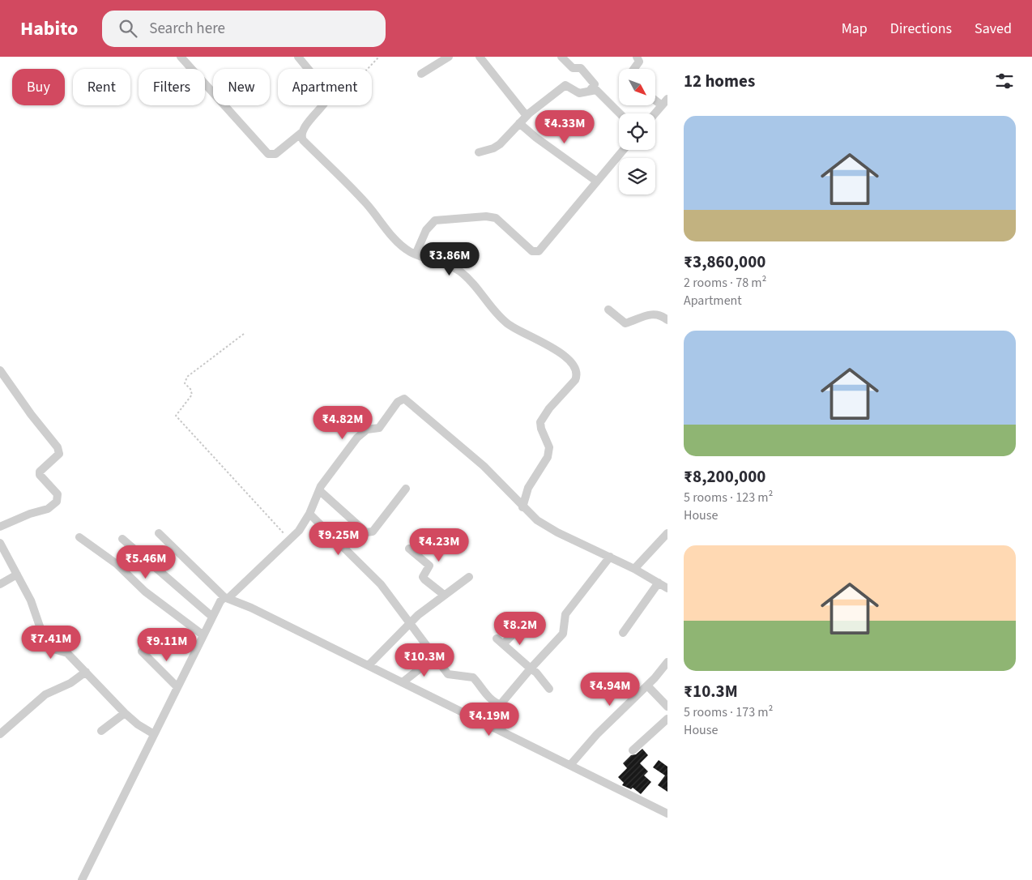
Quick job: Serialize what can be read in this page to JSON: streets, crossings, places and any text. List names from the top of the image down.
{
  "north": "bottom right",
  "page": {
    "header": "Habito",
    "search": "Search here",
    "nav": ["Map", "Directions", "Saved"],
    "heading": "12 homes",
    "chip": [
      "Buy",
      "Rent",
      "Filters",
      "New",
      "Apartment"
    ],
    "list": [
      {
        "name": "₹3,860,000",
        "note": "2 rooms · 78 m² · Apartment"
      },
      {
        "name": "₹8,200,000",
        "note": "5 rooms · 123 m² · House"
      },
      {
        "name": "₹10.3M",
        "note": "5 rooms · 173 m² · House"
      }
    ],
    "price": [
      "₹4.33M",
      "₹3.86M",
      "₹4.82M",
      "₹9.25M",
      "₹4.23M",
      "₹5.46M",
      "₹8.2M",
      "₹7.41M",
      "₹9.11M",
      "₹10.3M",
      "₹4.94M",
      "₹4.19M"
    ]
  }
}
